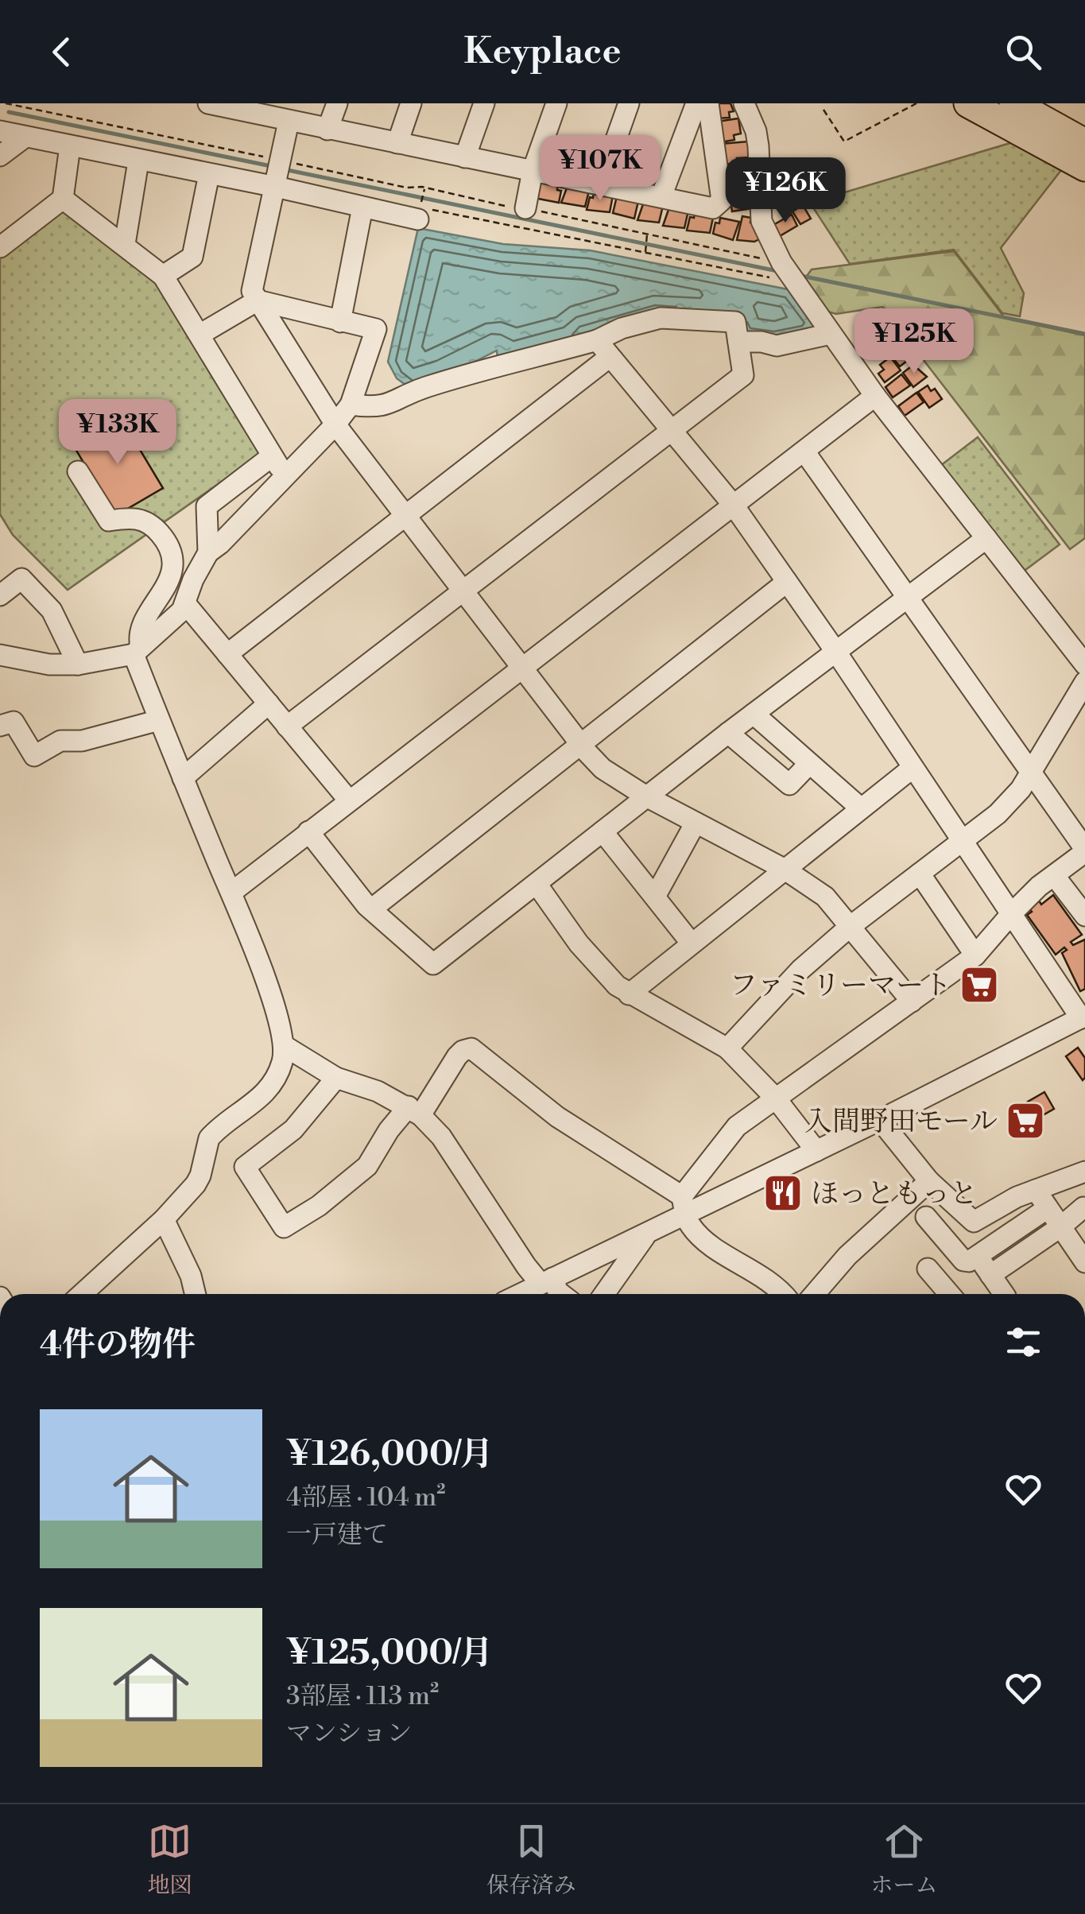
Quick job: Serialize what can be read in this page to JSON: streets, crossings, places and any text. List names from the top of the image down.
{
  "places": {
    "supermarket": ["ファミリーマート", "入間野田モール"],
    "restaurant": ["ほっともっと"]
  },
  "page": {
    "header": "Keyplace",
    "price": [
      "¥107K",
      "¥126K",
      "¥125K",
      "¥133K"
    ],
    "heading": "4件の物件",
    "list": [
      {
        "name": "¥126,000/月",
        "note": "4部屋 · 104 m² · 一戸建て"
      },
      {
        "name": "¥125,000/月",
        "note": "3部屋 · 113 m² · マンション"
      }
    ],
    "tabs": ["地図", "保存済み", "ホーム"]
  }
}
